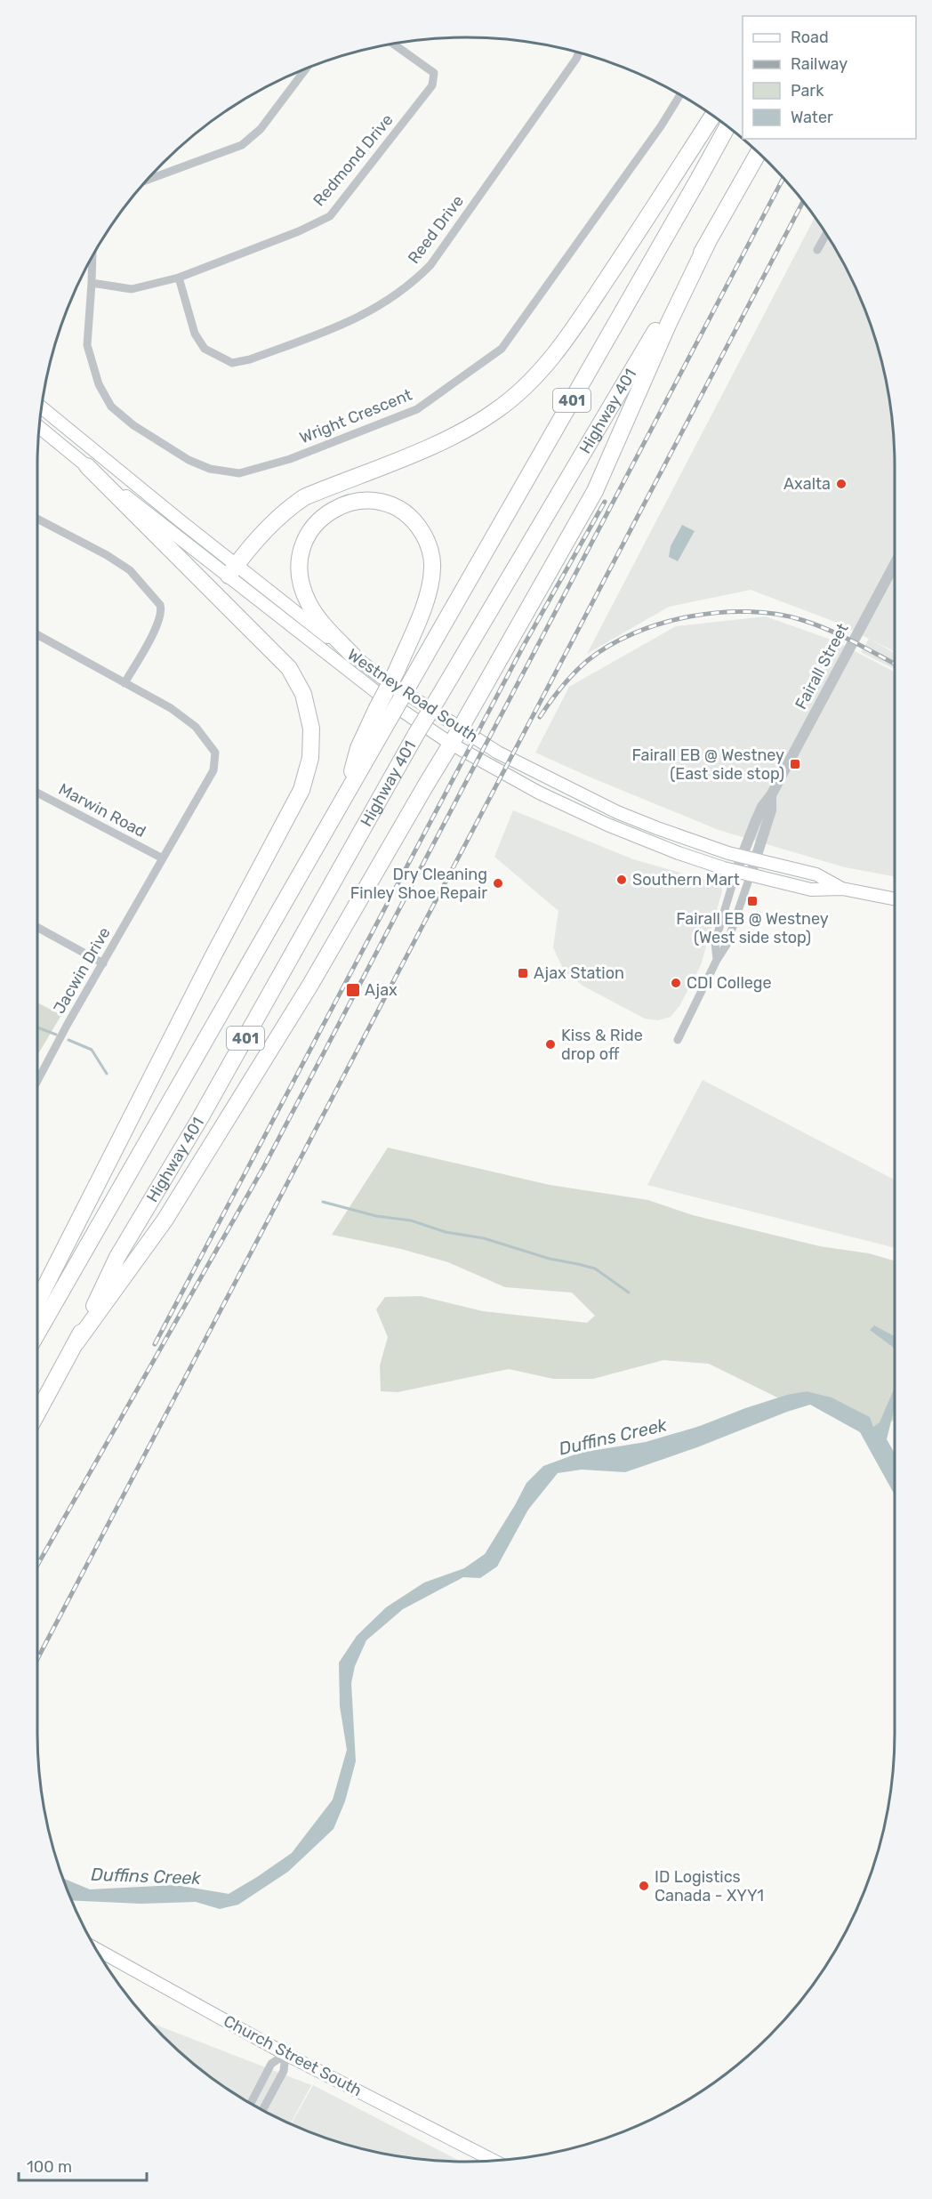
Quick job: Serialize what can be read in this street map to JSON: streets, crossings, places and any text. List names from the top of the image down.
{
  "streets": {
    "highway": ["401", "Highway 401"],
    "main road": ["Westney Road South", "Church Street South"],
    "street": [
      "Redmond Drive",
      "Reed Drive",
      "Wright Crescent",
      "Fairall Street",
      "Marwin Road",
      "Jacwin Drive"
    ]
  },
  "crossings": [
    ["Redmond Drive", "Reed Drive"],
    ["Redmond Drive", "Wright Crescent"],
    ["Fairall Street", "Westney Road South"],
    ["Marwin Road", "Jacwin Drive"]
  ],
  "water": ["Duffins Creek"],
  "places": {
    "other": [
      "Axalta",
      "Southern Mart",
      "Dry Cleaning Finley Shoe Repair",
      "CDI College",
      "Kiss & Ride drop off",
      "ID Logistics Canada - XYY1"
    ],
    "transit": [
      "Fairall EB @ Westney (East side stop)",
      "Fairall EB @ Westney (West side stop)",
      "Ajax Station",
      "Ajax"
    ]
  },
  "legend": [
    "Road",
    "Railway",
    "Park",
    "Water"
  ],
  "scale_bar": "100 m"
}
